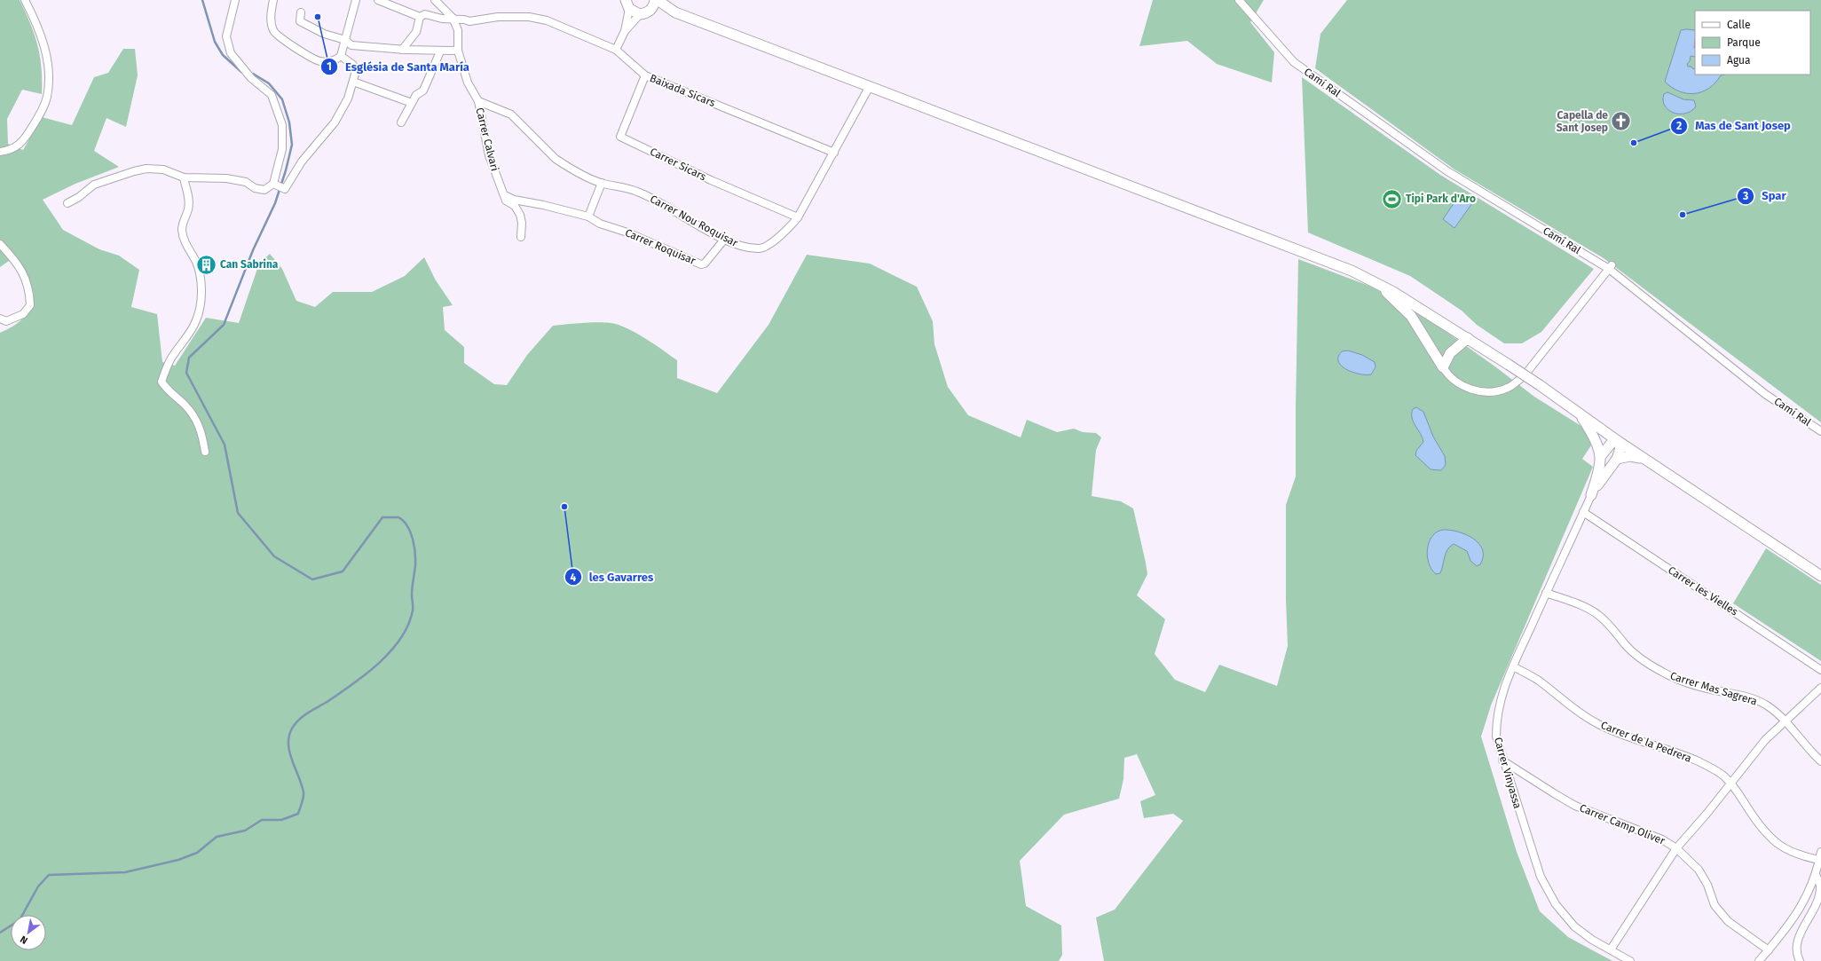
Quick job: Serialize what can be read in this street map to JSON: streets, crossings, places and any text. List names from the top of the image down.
{
  "streets": {
    "street": [
      "Camí Ral",
      "Baixada Sicars",
      "Carrer Calvari",
      "Carrer Sicars",
      "Carrer Nou Roquisar",
      "Carrer Roquisar",
      "Carrer les Vielles",
      "Carrer Mas Sagrera",
      "Carrer de la Pedrera",
      "Carrer Vinyassa",
      "Carrer Camp Oliver"
    ]
  },
  "crossings": [
    ["Baixada Sicars", "Carrer Sicars"],
    ["Baixada Sicars", "Carrer Nou Roquisar"],
    ["Carrer Calvari", "Carrer Nou Roquisar"],
    ["Carrer Calvari", "Carrer Roquisar"],
    ["Carrer Sicars", "Carrer Nou Roquisar"],
    ["Carrer Nou Roquisar", "Carrer Roquisar"],
    ["Carrer les Vielles", "Carrer Vinyassa"],
    ["Carrer Mas Sagrera", "Carrer Vinyassa"],
    ["Carrer de la Pedrera", "Carrer Vinyassa"],
    ["Carrer Vinyassa", "Carrer Camp Oliver"]
  ],
  "places": {
    "other": [
      "Església de Santa María",
      "Mas de Sant Josep",
      "Spar",
      "les Gavarres"
    ],
    "church": ["Capella de Sant Josep"],
    "sports": ["Tipi Park d'Aro"],
    "building": ["Can Sabrina"]
  },
  "legend": ["Calle", "Parque", "Agua"],
  "north": "bottom left"
}
